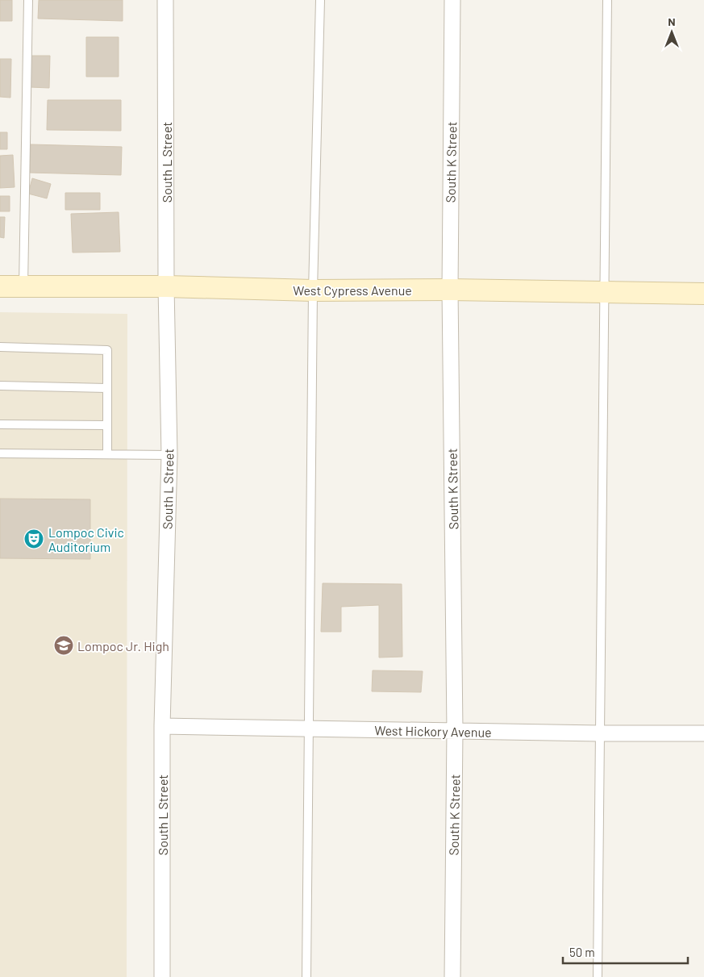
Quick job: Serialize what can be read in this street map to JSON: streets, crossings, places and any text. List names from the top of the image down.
{
  "streets": {
    "street": [
      "South L Street",
      "South K Street",
      "West Cypress Avenue",
      "West Hickory Avenue"
    ]
  },
  "crossings": [
    ["South L Street", "West Cypress Avenue"],
    ["South L Street", "West Hickory Avenue"],
    ["South K Street", "West Cypress Avenue"],
    ["South K Street", "West Hickory Avenue"]
  ],
  "places": {
    "theatre": ["Lompoc Civic Auditorium"],
    "school or university": ["Lompoc Jr. High"]
  },
  "scale_bar": "50 m",
  "north": "top"
}
